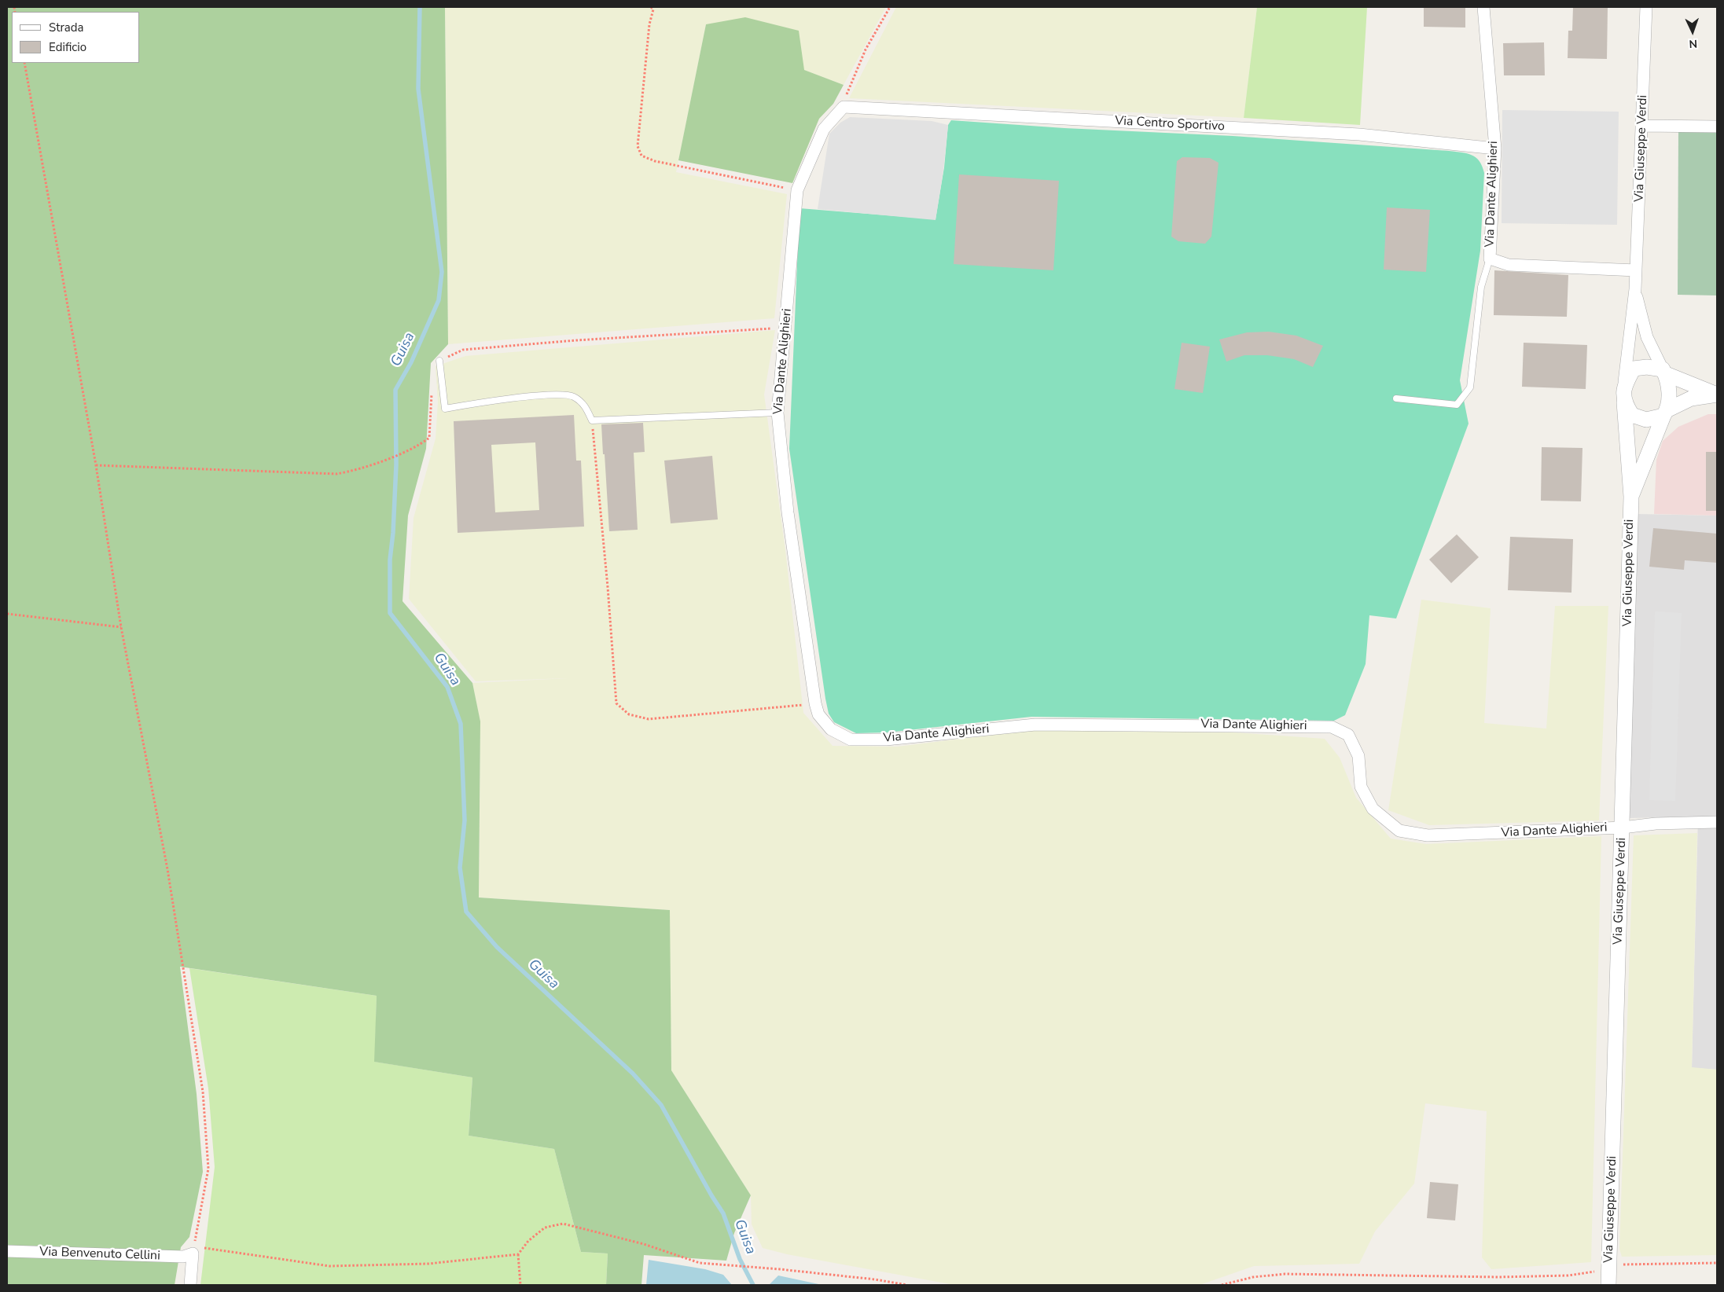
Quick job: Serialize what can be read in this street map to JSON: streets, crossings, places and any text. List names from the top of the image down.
{
  "streets": {
    "street": [
      "Via Centro Sportivo",
      "Via Giuseppe Verdi",
      "Via Dante Alighieri",
      "Via Benvenuto Cellini"
    ]
  },
  "crossings": [
    ["Via Centro Sportivo", "Via Dante Alighieri"],
    ["Via Giuseppe Verdi", "Via Dante Alighieri"]
  ],
  "water": ["Guisa"],
  "legend": ["Strada", "Edificio"],
  "north": "bottom"
}
